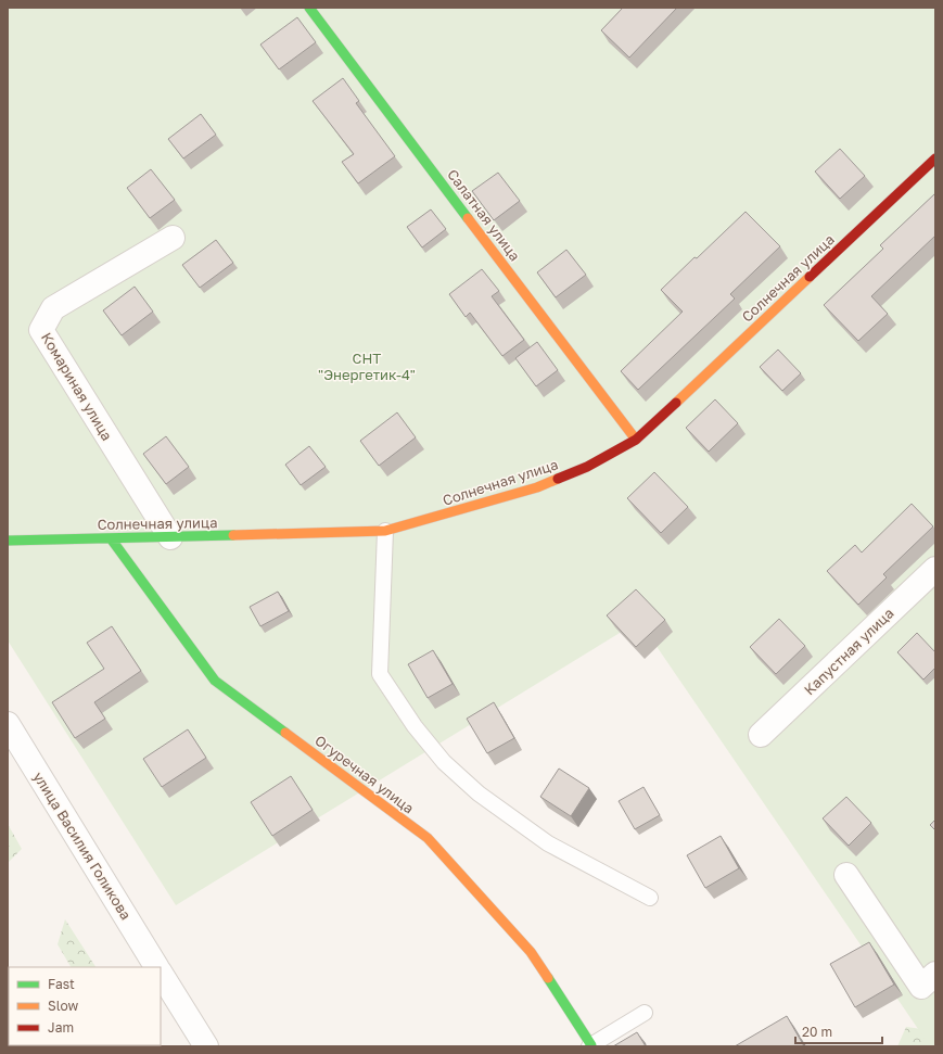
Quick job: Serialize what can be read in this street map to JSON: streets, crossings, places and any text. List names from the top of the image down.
{
  "streets": {
    "street": [
      "Салатная улица",
      "Солнечная улица",
      "Комариная улица",
      "Капустная улица",
      "Огуречная улица",
      "улица Василия Голикова"
    ]
  },
  "crossings": [
    ["Салатная улица", "Солнечная улица"],
    ["Солнечная улица", "Комариная улица"],
    ["Солнечная улица", "Огуречная улица"]
  ],
  "parks": ["СНТ \"Энергетик-4\""],
  "legend": ["Fast", "Slow", "Jam"],
  "scale_bar": "20 m"
}
